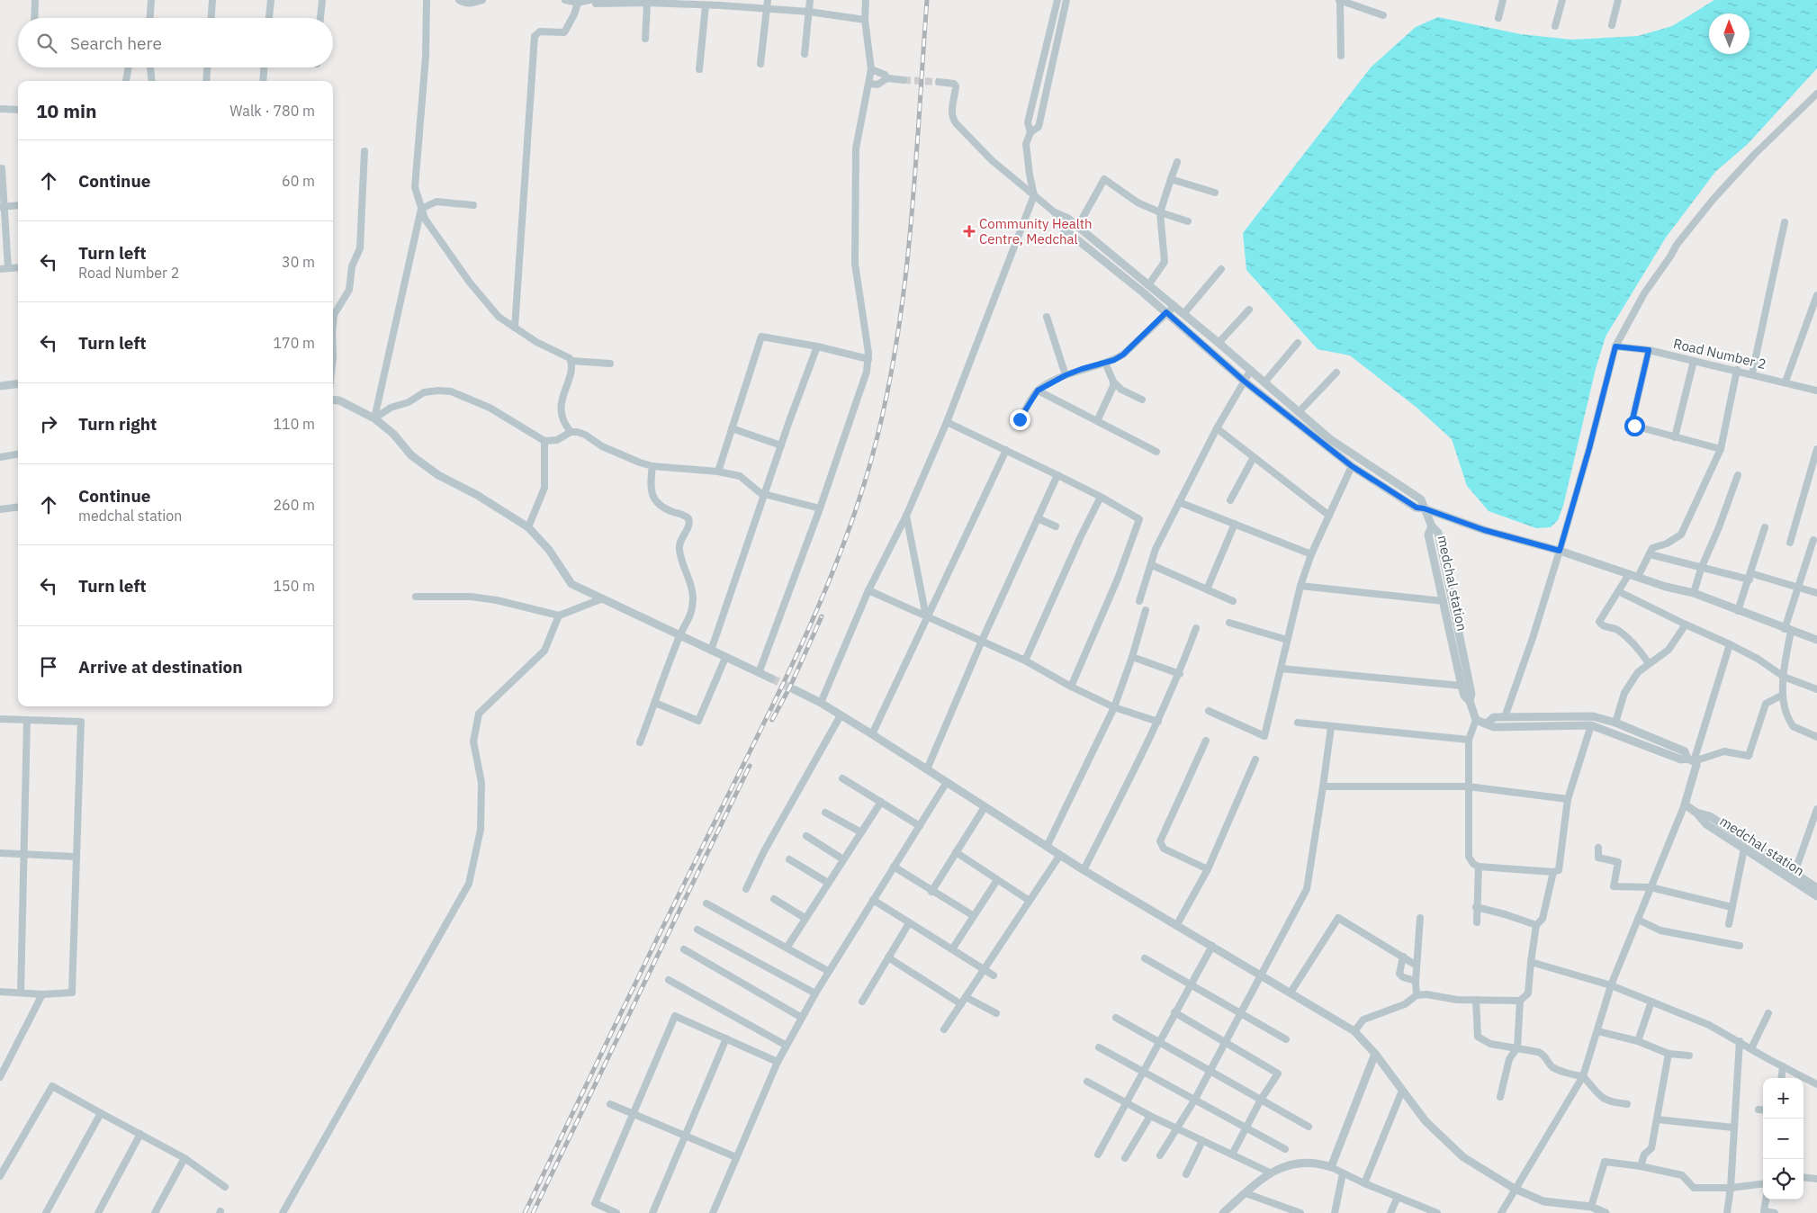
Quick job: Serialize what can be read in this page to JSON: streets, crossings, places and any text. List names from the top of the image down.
{
  "streets": {
    "street": ["Road Number 2", "medchal station"]
  },
  "places": {
    "health": ["Community Health Centre, Medchal"]
  },
  "north": "top",
  "page": {
    "search": "Search here",
    "heading": ["10 min", "Walk · 780 m"],
    "list": [
      ["Continue", "60 m"],
      ["Turn left", "Road Number 2", "30 m"],
      ["Turn left", "170 m"],
      ["Turn right", "110 m"],
      ["Continue", "medchal station", "260 m"],
      ["Turn left", "150 m"],
      "Arrive at destination"
    ],
    "map_buttons": ["+", "−"]
  }
}
